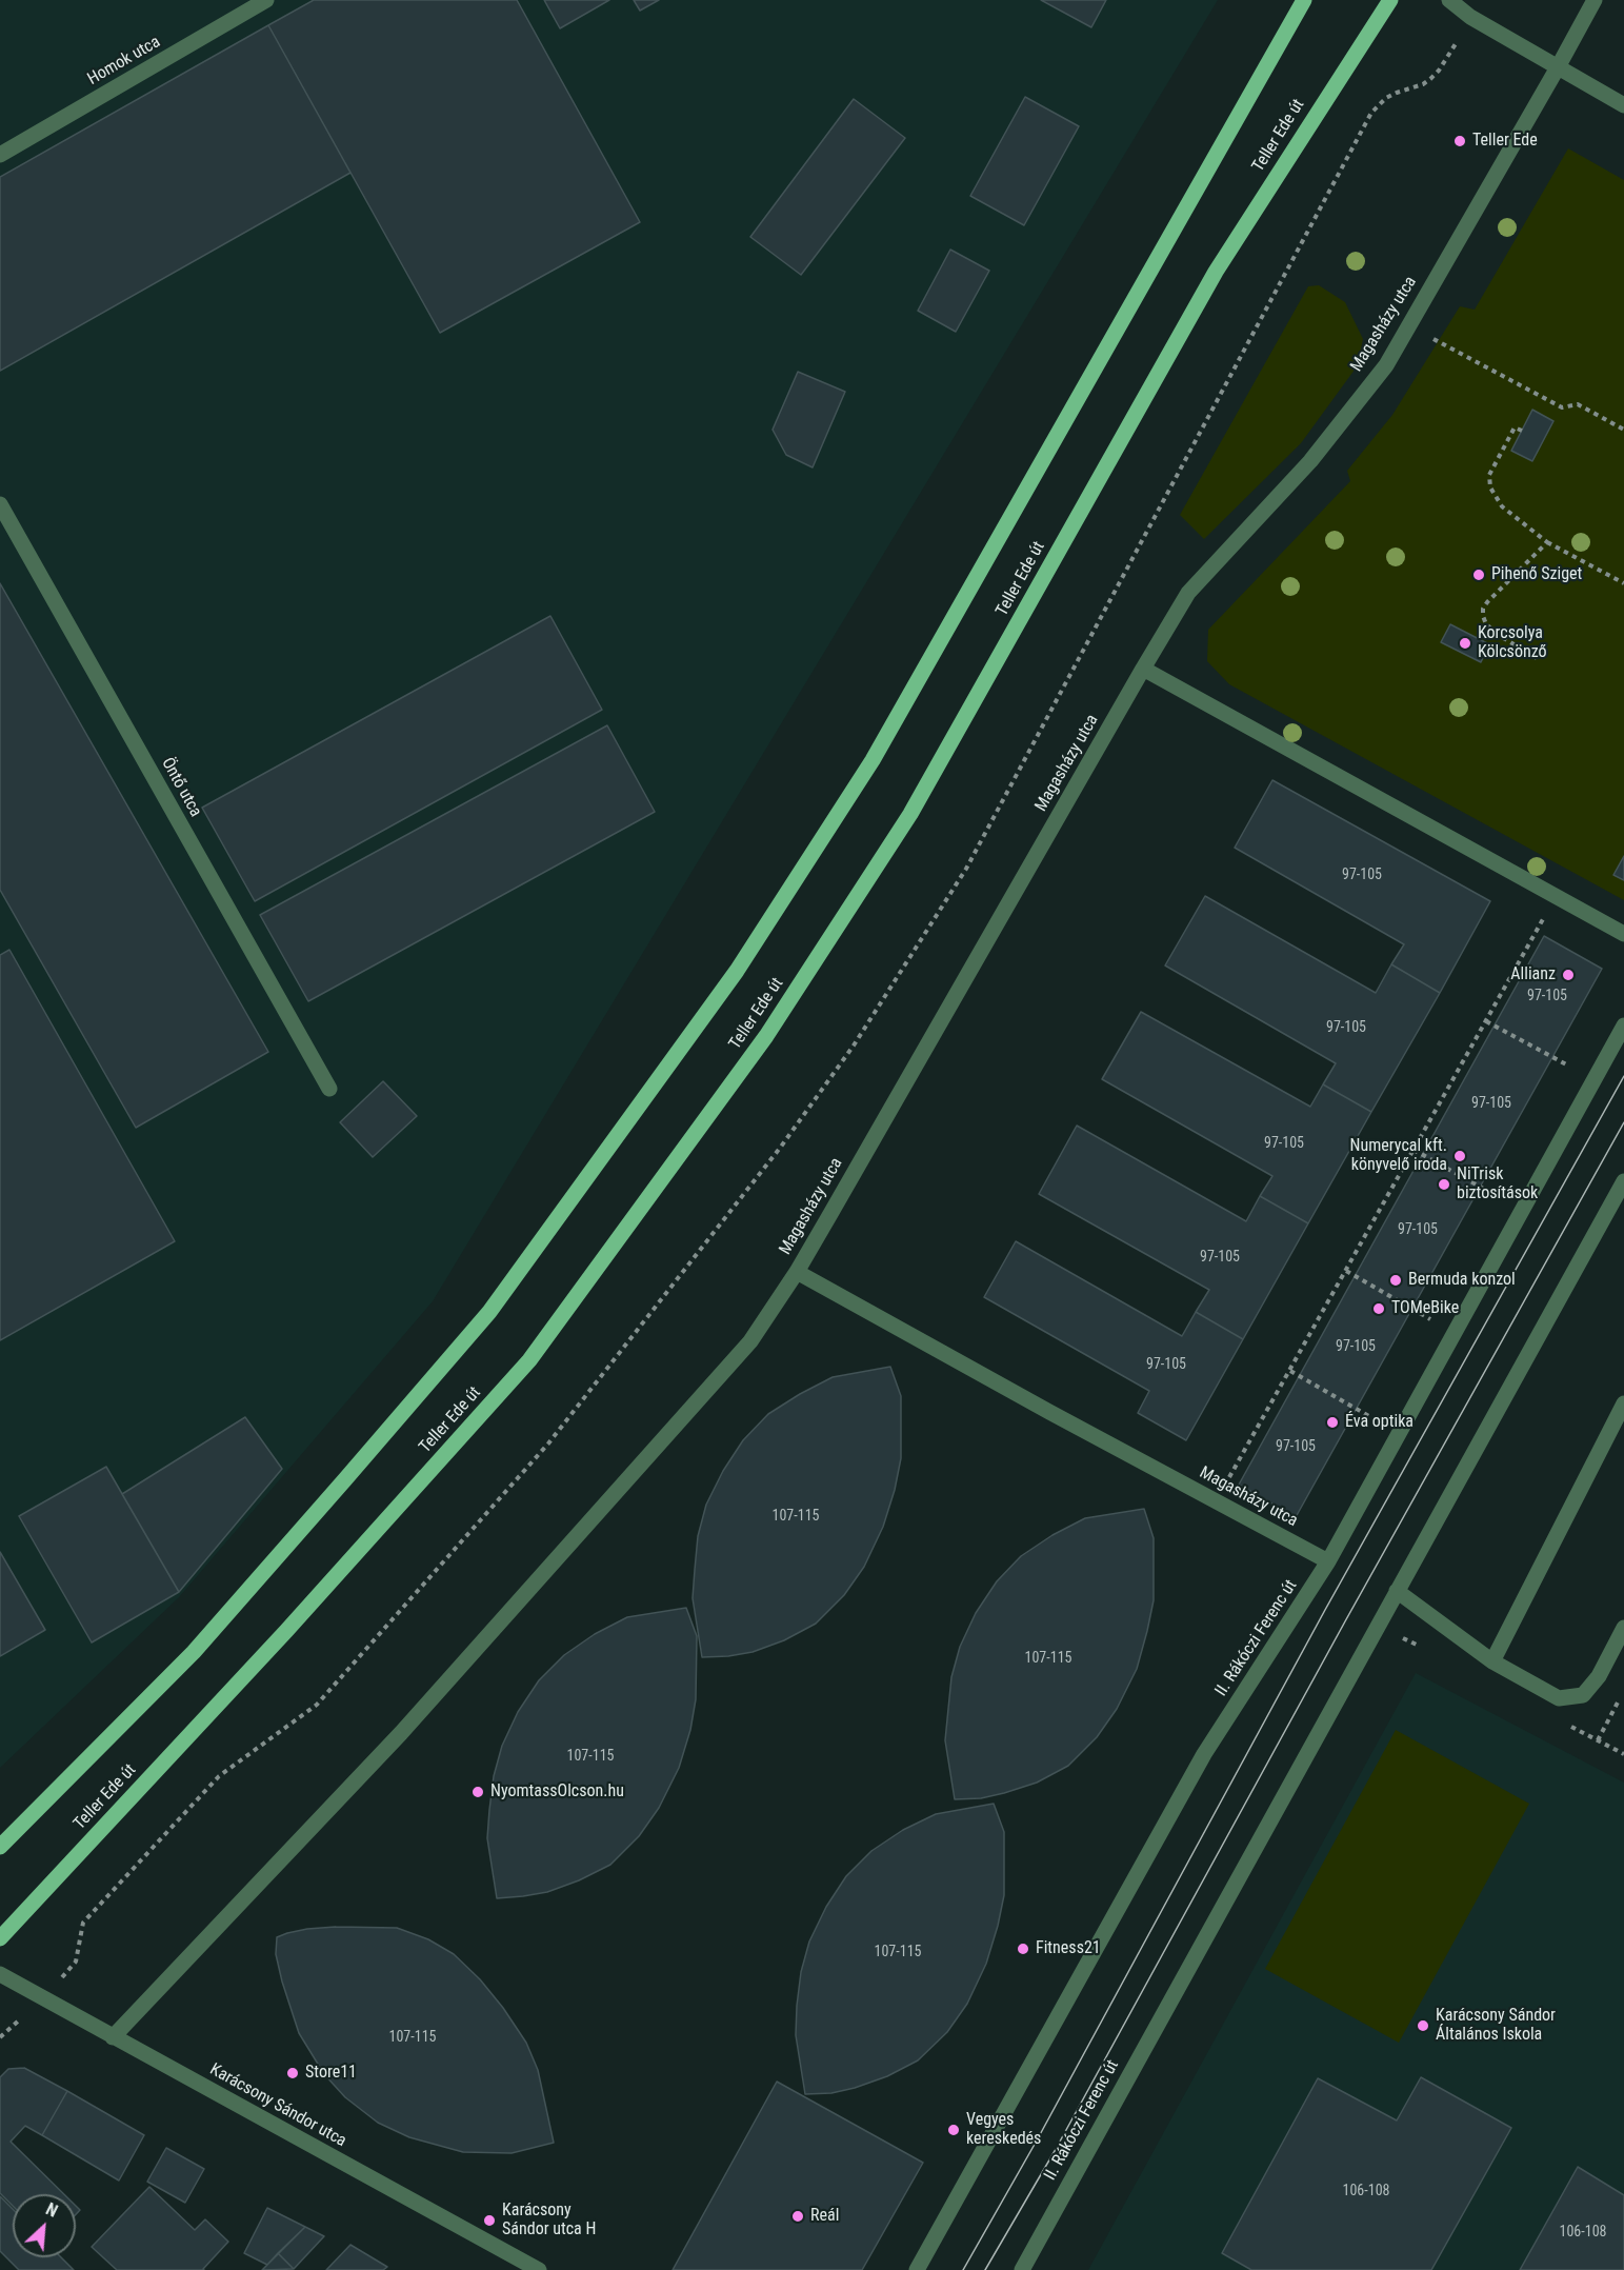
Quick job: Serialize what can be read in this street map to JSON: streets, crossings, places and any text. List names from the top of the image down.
{
  "streets": {
    "main road": ["Teller Ede út"],
    "street": [
      "Homok utca",
      "Magasházy utca",
      "Öntő utca",
      "II. Rákóczi Ferenc út",
      "Karácsony Sándor utca"
    ]
  },
  "crossings": [
    ["Magasházy utca", "II. Rákóczi Ferenc út"]
  ],
  "places": [
    "Teller Ede",
    "Pihenő Sziget",
    "Korcsolya Kölcsönző",
    "Allianz",
    "Numerycal kft. könyvelő iroda",
    "NiTrisk biztosítások",
    "Bermuda konzol",
    "TOMeBike",
    "Éva optika",
    "NyomtassOlcson.hu",
    "Fitness21",
    "Karácsony Sándor Általános Iskola",
    "Store11",
    "Vegyes kereskedés",
    "Reál",
    "Karácsony Sándor utca H"
  ],
  "house_numbers": [
    "97-105",
    "97-105",
    "97-105",
    "97-105",
    "97-105",
    "97-105",
    "97-105",
    "97-105",
    "97-105",
    "97-105",
    "107-115",
    "107-115",
    "107-115",
    "107-115",
    "107-115",
    "106-108",
    "106-108"
  ],
  "north": "top right"
}
